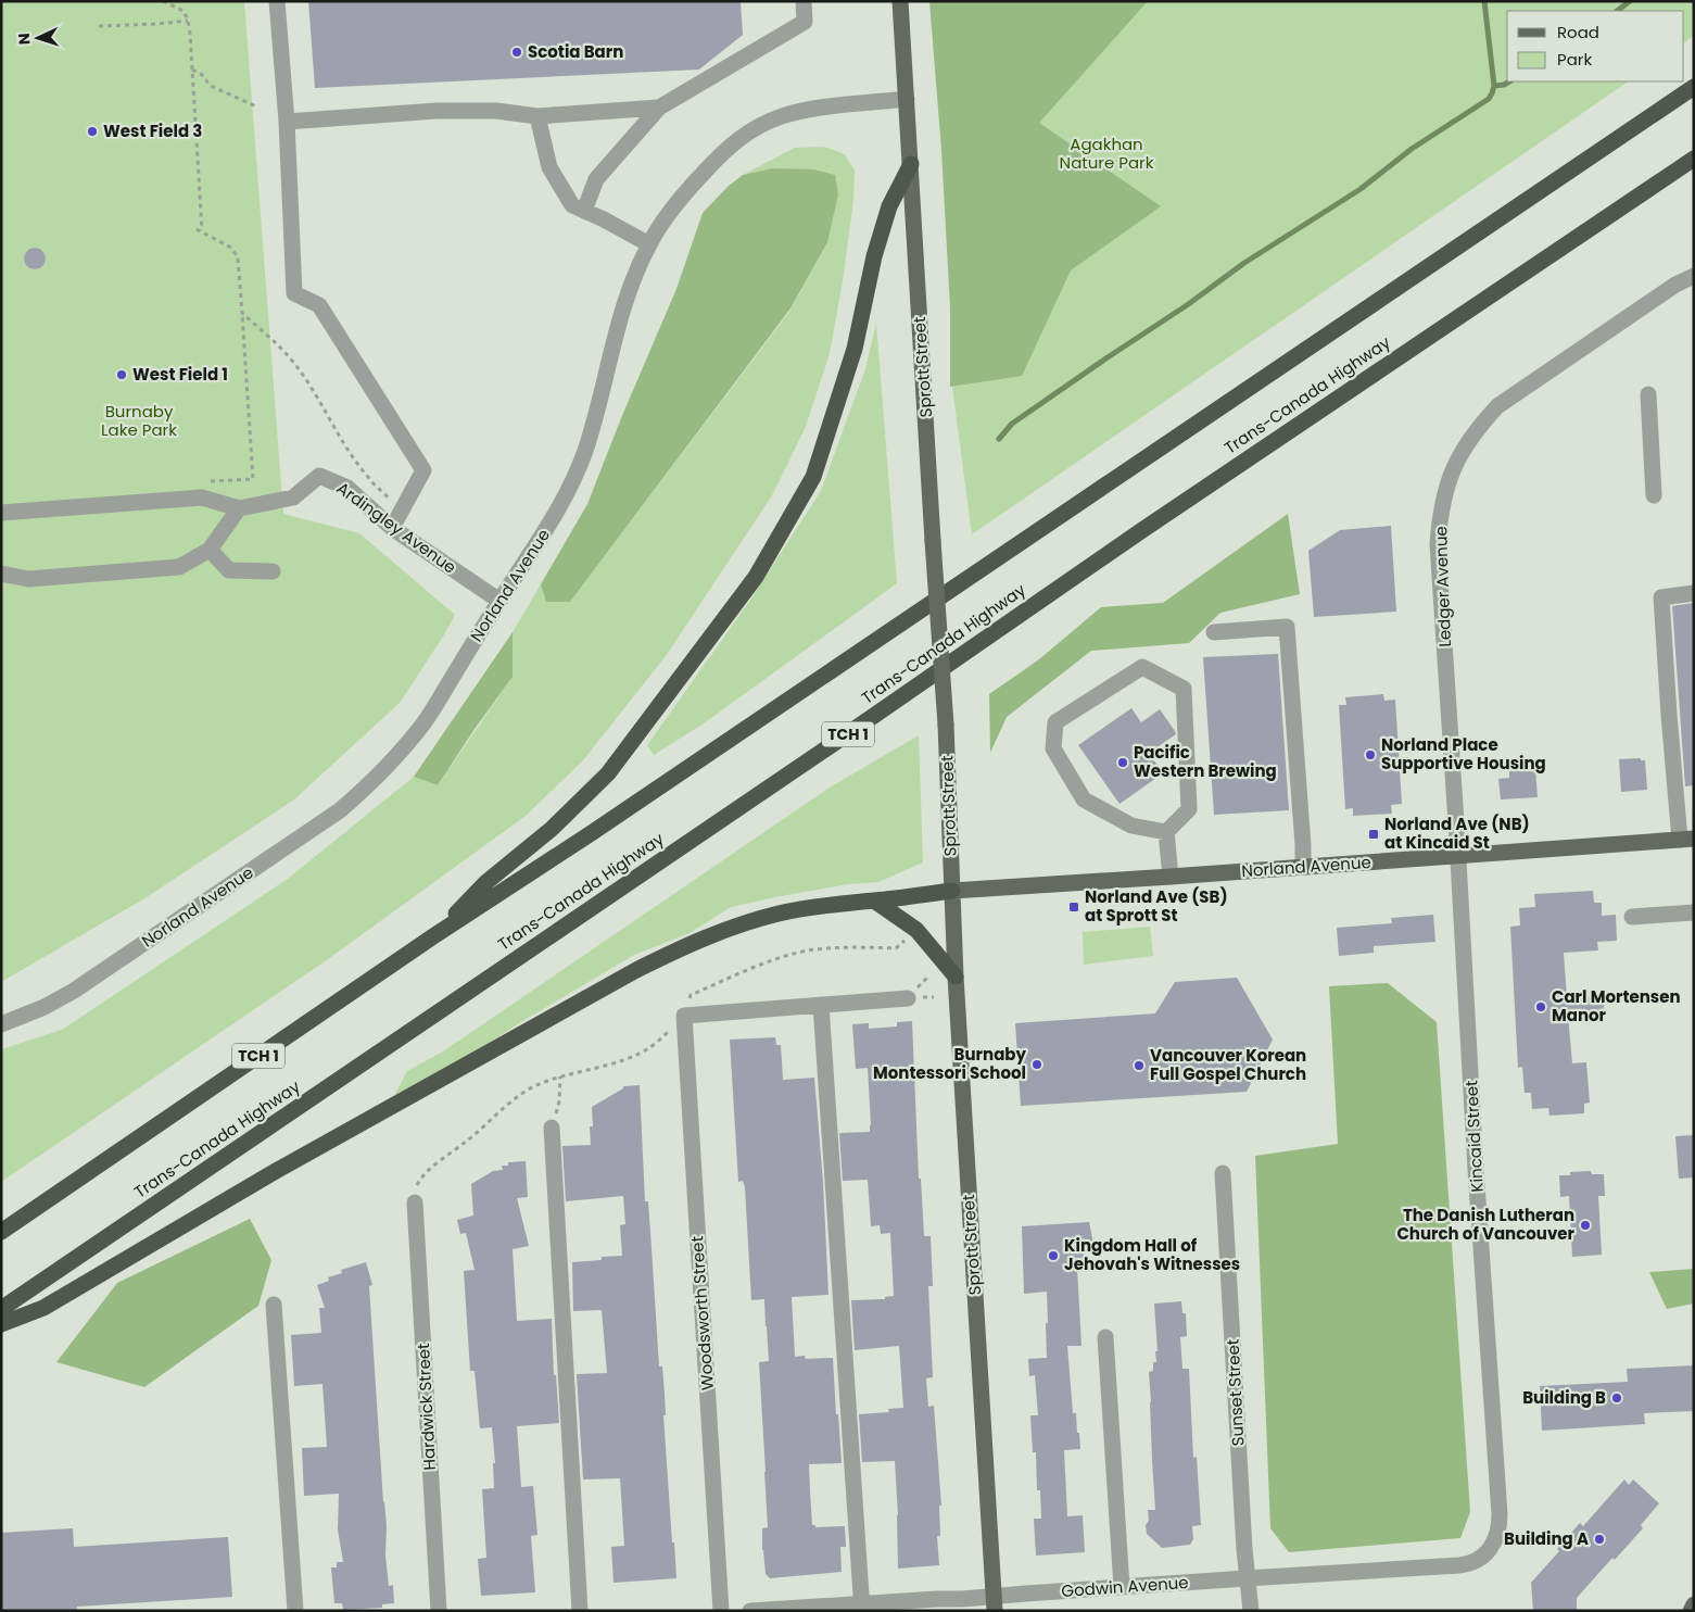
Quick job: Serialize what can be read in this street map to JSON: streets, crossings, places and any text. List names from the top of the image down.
{
  "streets": {
    "highway": ["Trans-Canada Highway", "TCH 1"],
    "main road": ["Sprott Street", "Norland Avenue"],
    "street": [
      "Ardingley Avenue",
      "Ledger Avenue",
      "Kincaid Street",
      "Woodsworth Street",
      "Sunset Street",
      "Hardwick Street",
      "Godwin Avenue"
    ]
  },
  "crossings": [
    ["Sprott Street", "Norland Avenue"],
    ["Sprott Street", "Godwin Avenue"],
    ["Ardingley Avenue", "Norland Avenue"],
    ["Norland Avenue", "Ledger Avenue"],
    ["Norland Avenue", "Kincaid Street"],
    ["Ledger Avenue", "Kincaid Street"],
    ["Kincaid Street", "Godwin Avenue"],
    ["Sunset Street", "Godwin Avenue"]
  ],
  "parks": ["Agakhan Nature Park", "Burnaby Lake Park"],
  "places": {
    "other": [
      "Scotia Barn",
      "West Field 3",
      "West Field 1",
      "Norland Place Supportive Housing",
      "Pacific Western Brewing",
      "Carl Mortensen Manor",
      "Burnaby Montessori School",
      "Vancouver Korean Full Gospel Church",
      "The Danish Lutheran Church of Vancouver",
      "Kingdom Hall of Jehovah's Witnesses",
      "Building B",
      "Building A"
    ],
    "transit": ["Norland Ave (NB) at Kincaid St", "Norland Ave (SB) at Sprott St"]
  },
  "legend": ["Road", "Park"],
  "north": "left"
}
